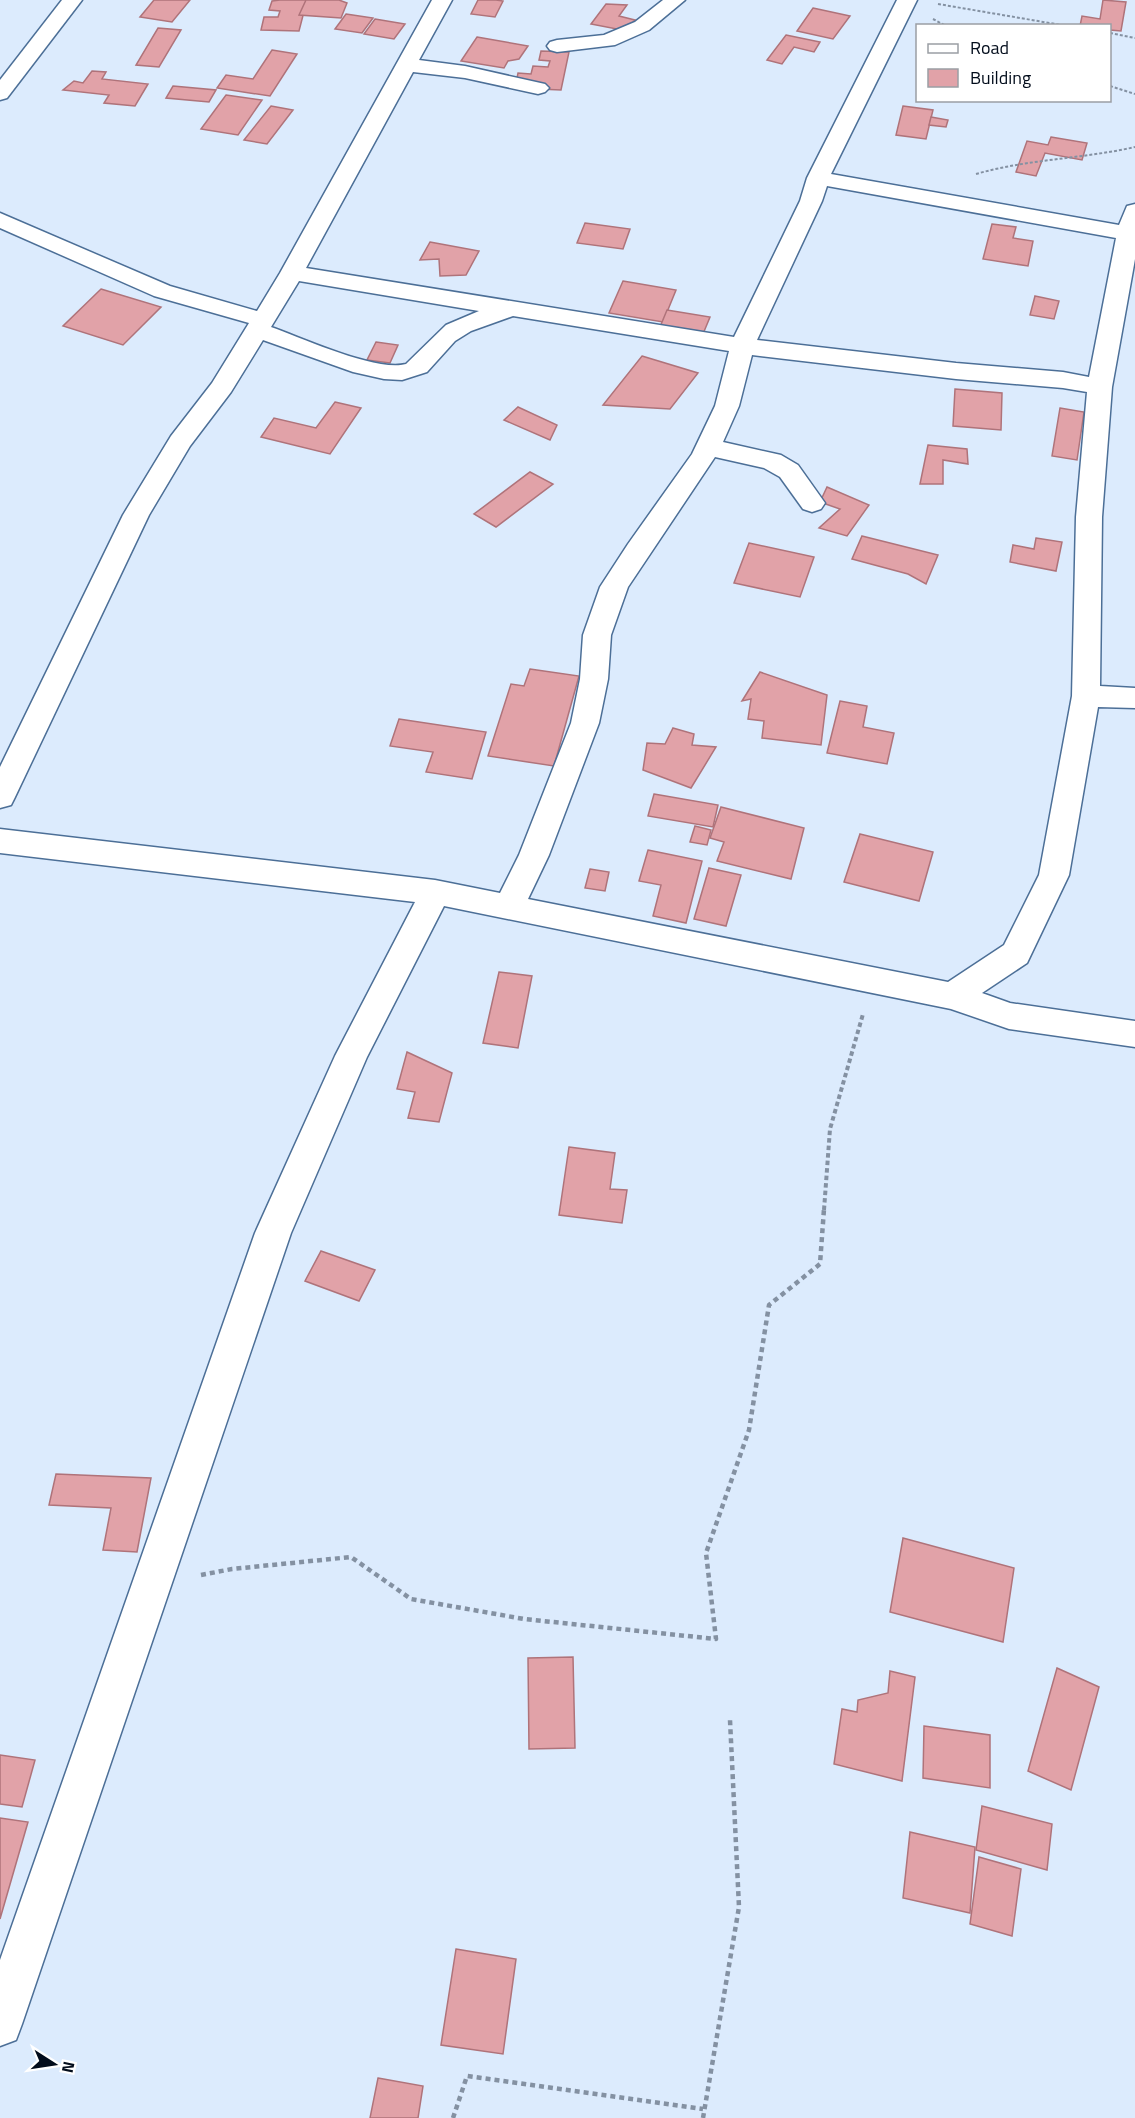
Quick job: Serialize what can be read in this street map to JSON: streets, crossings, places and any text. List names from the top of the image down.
{
  "legend": ["Road", "Building"],
  "north": "right"
}
